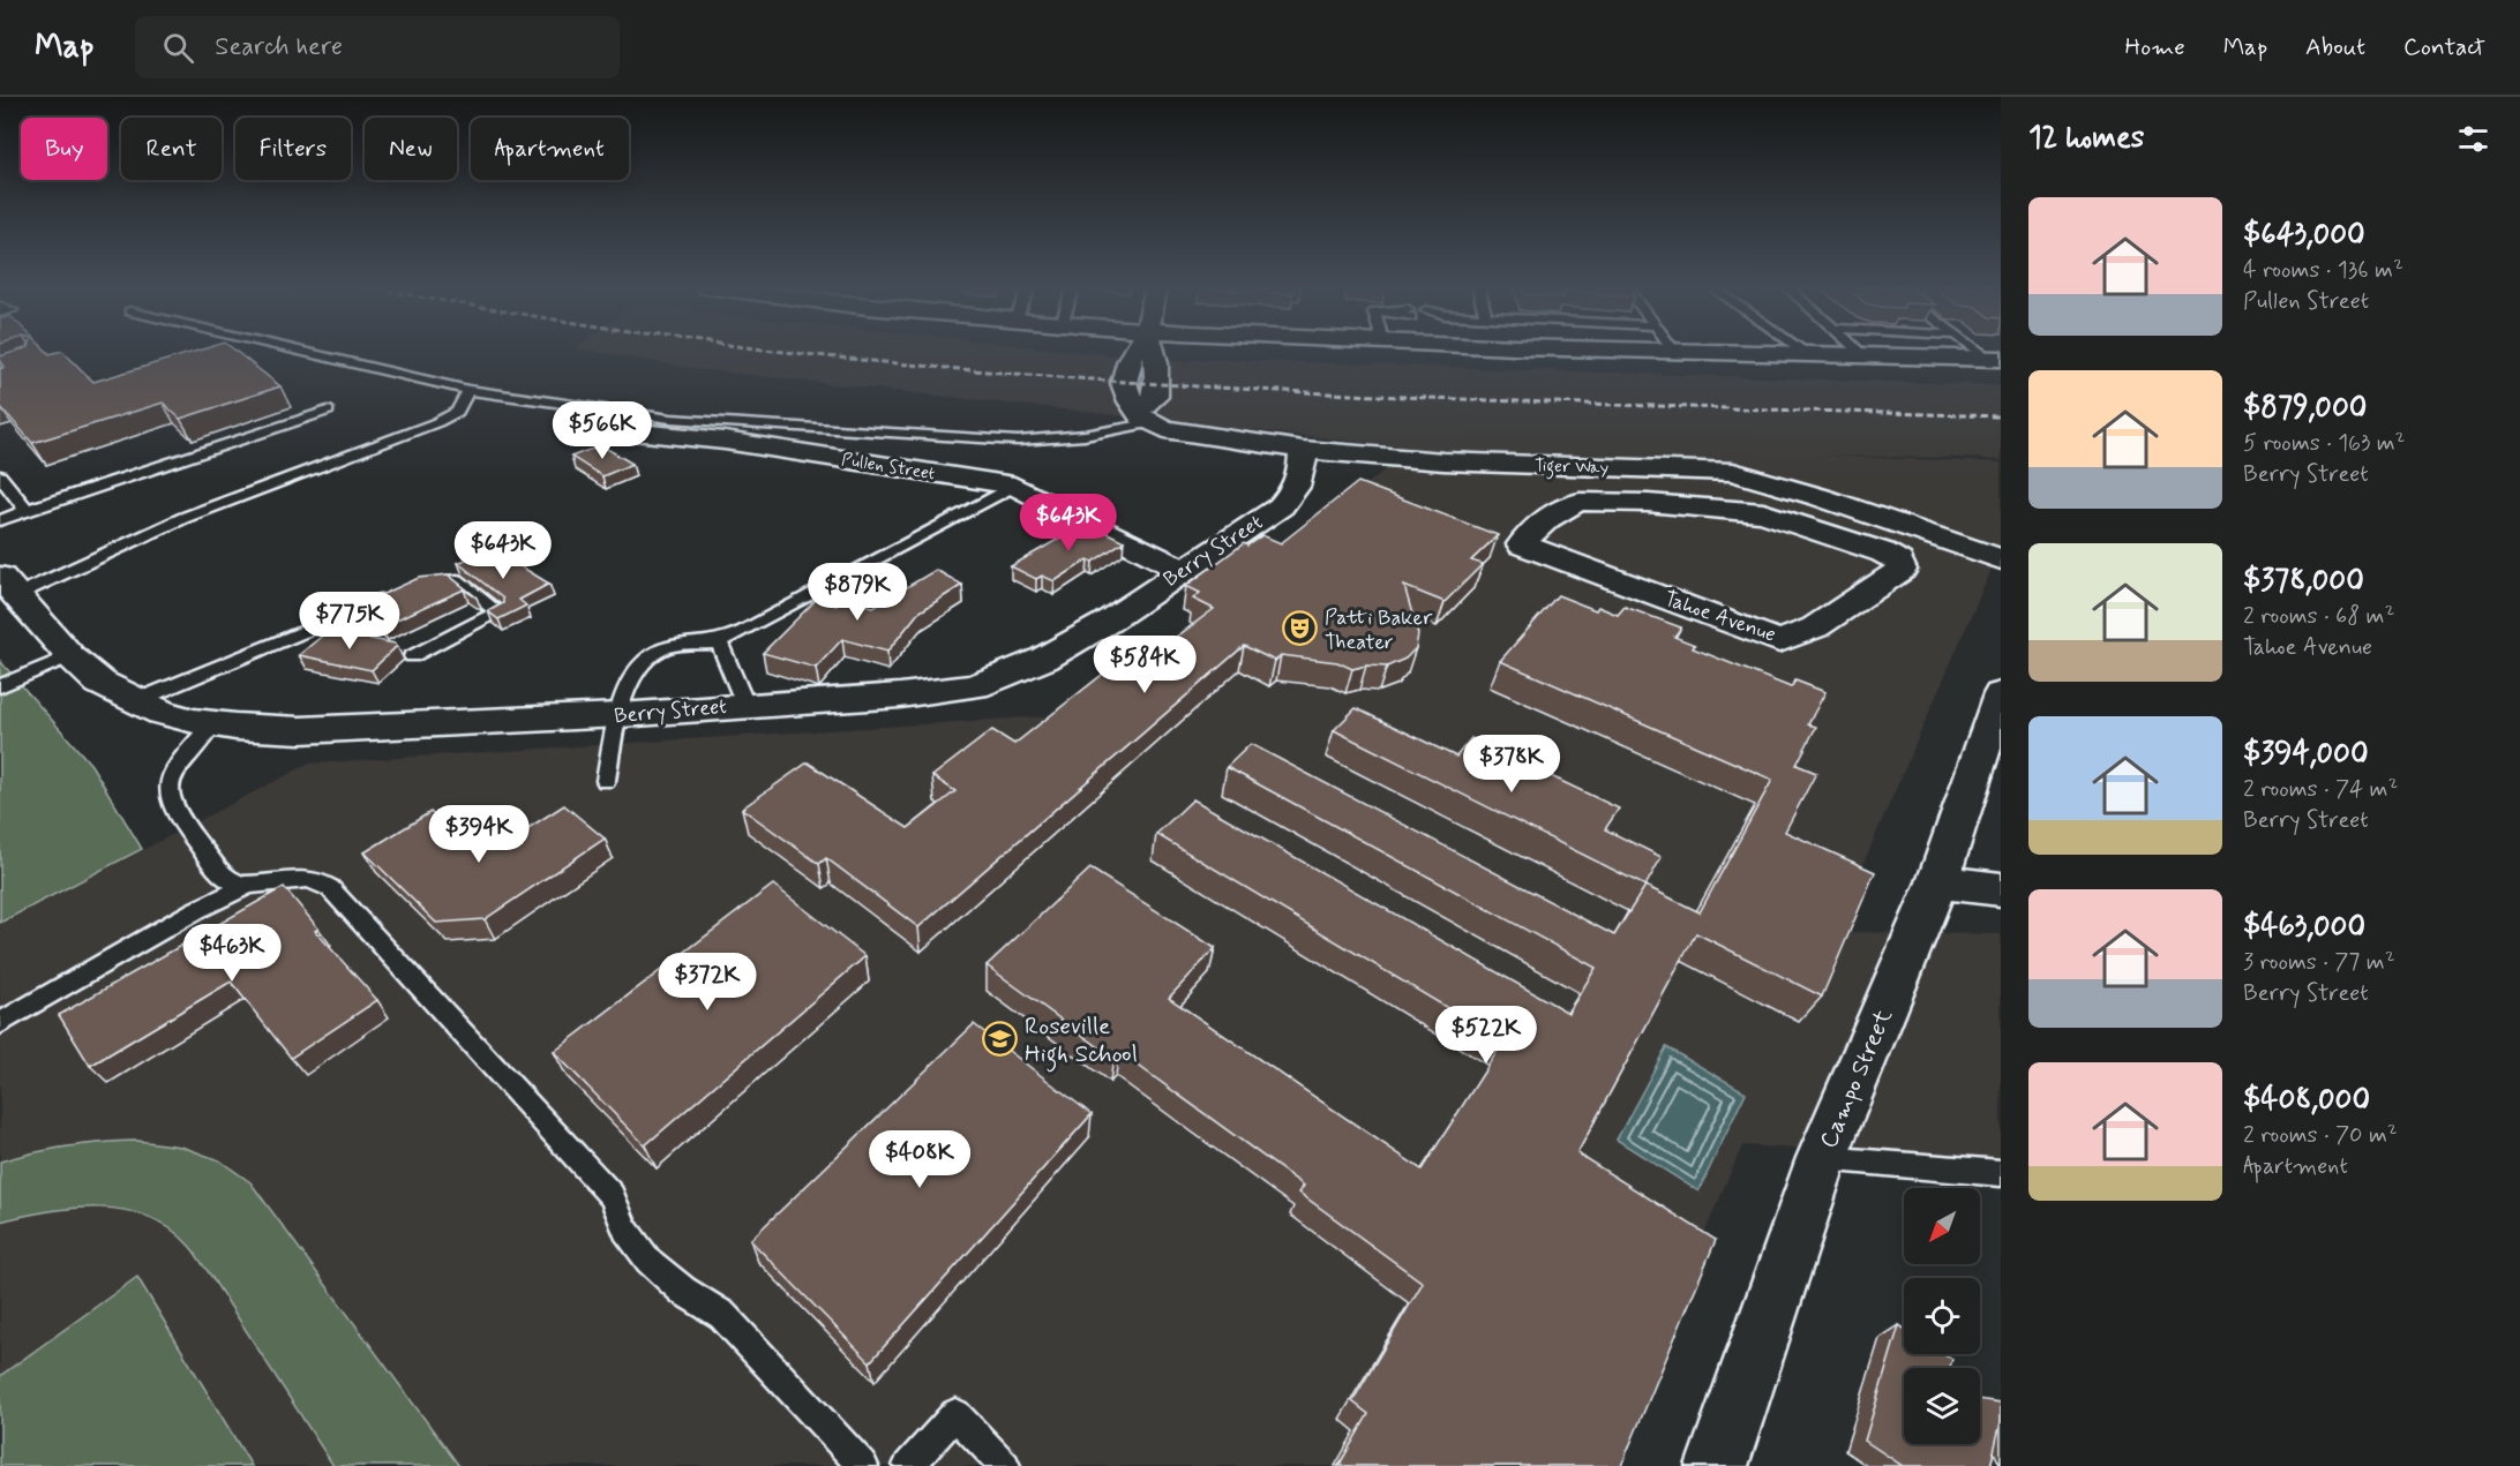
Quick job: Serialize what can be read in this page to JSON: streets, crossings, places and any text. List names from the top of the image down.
{
  "streets": {
    "street": [
      "Pullen Street",
      "Tiger Way",
      "Berry Street",
      "Tahoe Avenue",
      "Campo Street"
    ]
  },
  "crossings": [
    ["Pullen Street", "Berry Street"],
    ["Tiger Way", "Berry Street"]
  ],
  "places": {
    "theatre": ["Patti Baker Theater"],
    "school or university": ["Roseville High School"]
  },
  "north": "bottom left",
  "page": {
    "header": "Map",
    "search": "Search here",
    "nav": [
      "Home",
      "Map",
      "About",
      "Contact"
    ],
    "heading": "12 homes",
    "chip": [
      "Buy",
      "Rent",
      "Filters",
      "New",
      "Apartment"
    ],
    "list": [
      {
        "name": "$643,000",
        "note": "4 rooms · 136 m² · Pullen Street"
      },
      {
        "name": "$879,000",
        "note": "5 rooms · 163 m² · Berry Street"
      },
      {
        "name": "$378,000",
        "note": "2 rooms · 68 m² · Tahoe Avenue"
      },
      {
        "name": "$394,000",
        "note": "2 rooms · 74 m² · Berry Street"
      },
      {
        "name": "$463,000",
        "note": "3 rooms · 77 m² · Berry Street"
      },
      {
        "name": "$408,000",
        "note": "2 rooms · 70 m² · Apartment"
      }
    ],
    "price": [
      "$566K",
      "$643K",
      "$643K",
      "$879K",
      "$775K",
      "$584K",
      "$378K",
      "$394K",
      "$463K",
      "$372K",
      "$522K",
      "$408K"
    ]
  }
}
